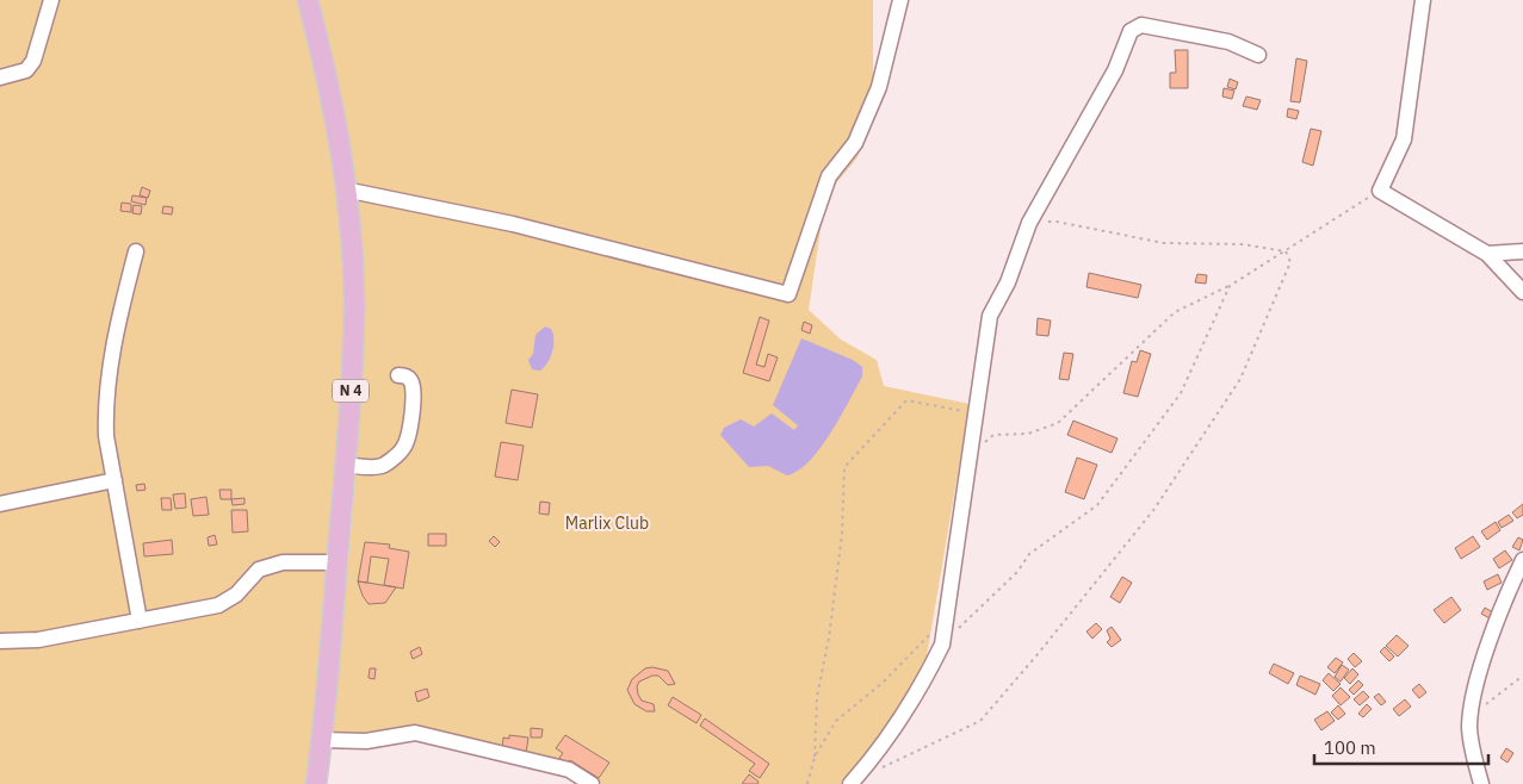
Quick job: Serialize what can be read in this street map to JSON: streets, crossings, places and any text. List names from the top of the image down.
{
  "streets": {
    "main road": ["N 4"]
  },
  "parks": ["Marlix Club"],
  "scale_bar": "100 m"
}
